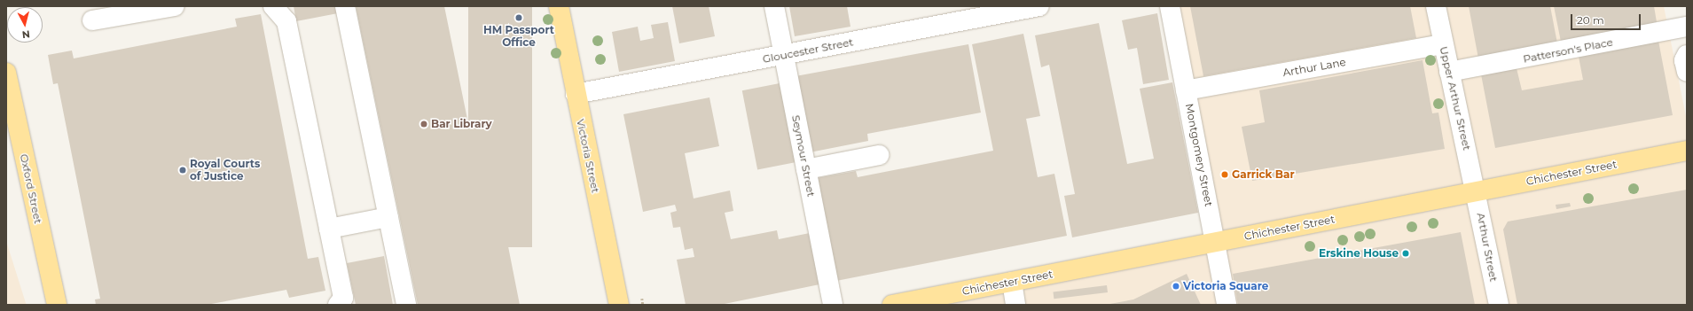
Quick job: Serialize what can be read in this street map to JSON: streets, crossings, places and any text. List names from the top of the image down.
{
  "streets": {
    "main road": ["Victoria Street", "Chichester Street", "Oxford Street"],
    "street": [
      "Gloucester Street",
      "Patterson's Place",
      "Arthur Lane",
      "Upper Arthur Street",
      "Montgomery Street",
      "Seymour Street",
      "Arthur Street"
    ]
  },
  "crossings": [
    ["Gloucester Street", "Victoria Street"],
    ["Gloucester Street", "Seymour Street"],
    ["Patterson's Place", "Upper Arthur Street"],
    ["Arthur Lane", "Upper Arthur Street"],
    ["Arthur Lane", "Montgomery Street"],
    ["Upper Arthur Street", "Chichester Street"],
    ["Upper Arthur Street", "Arthur Street"],
    ["Montgomery Street", "Chichester Street"],
    ["Chichester Street", "Arthur Street"]
  ],
  "places": [
    "HM Passport Office",
    "Bar Library",
    "Royal Courts of Justice",
    "Garrick Bar",
    "Erskine House",
    "Victoria Square"
  ],
  "scale_bar": "20 m",
  "north": "bottom"
}
